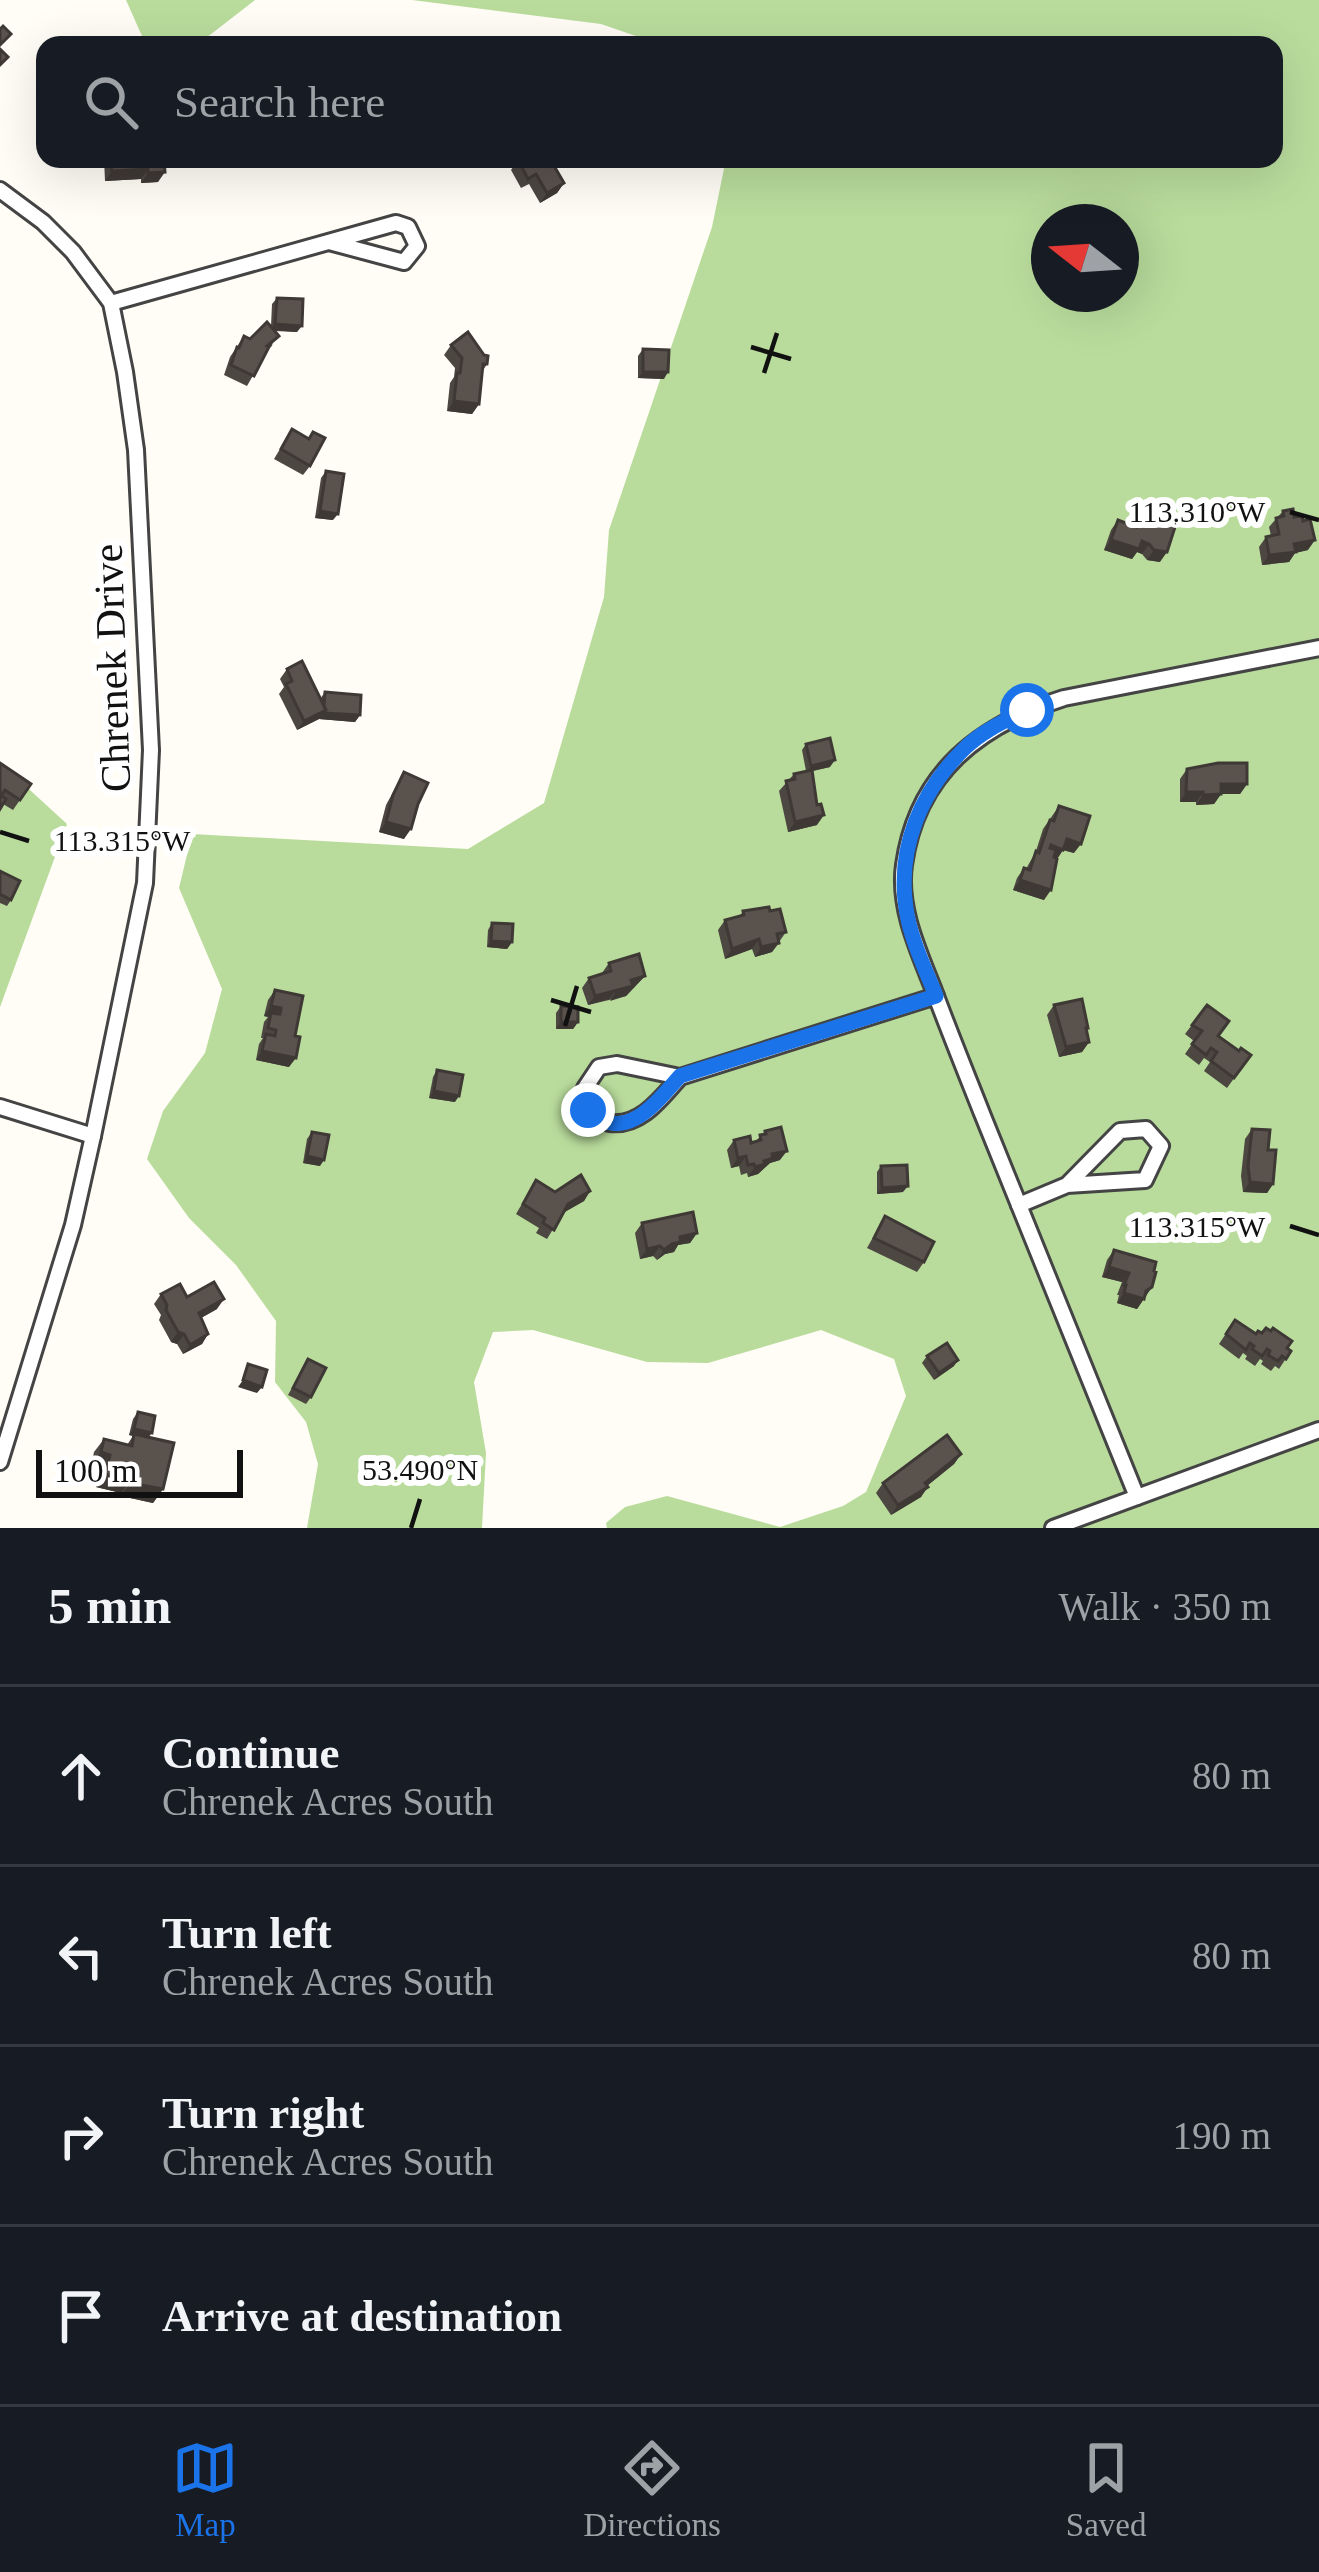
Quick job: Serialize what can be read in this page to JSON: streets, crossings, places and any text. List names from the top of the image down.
{
  "streets": {
    "street": ["Chrenek Drive"]
  },
  "scale_bar": "100 m",
  "north": "left",
  "page": {
    "search": "Search here",
    "scale": "100 m",
    "heading": ["5 min", "Walk · 350 m"],
    "list": [
      ["Continue", "Chrenek Acres South", "80 m"],
      ["Turn left", "Chrenek Acres South", "80 m"],
      ["Turn right", "Chrenek Acres South", "190 m"],
      "Arrive at destination"
    ],
    "nav": ["Map", "Directions", "Saved"]
  },
  "coordinates": ["113.310°W", "113.315°W", "53.490°N"]
}
